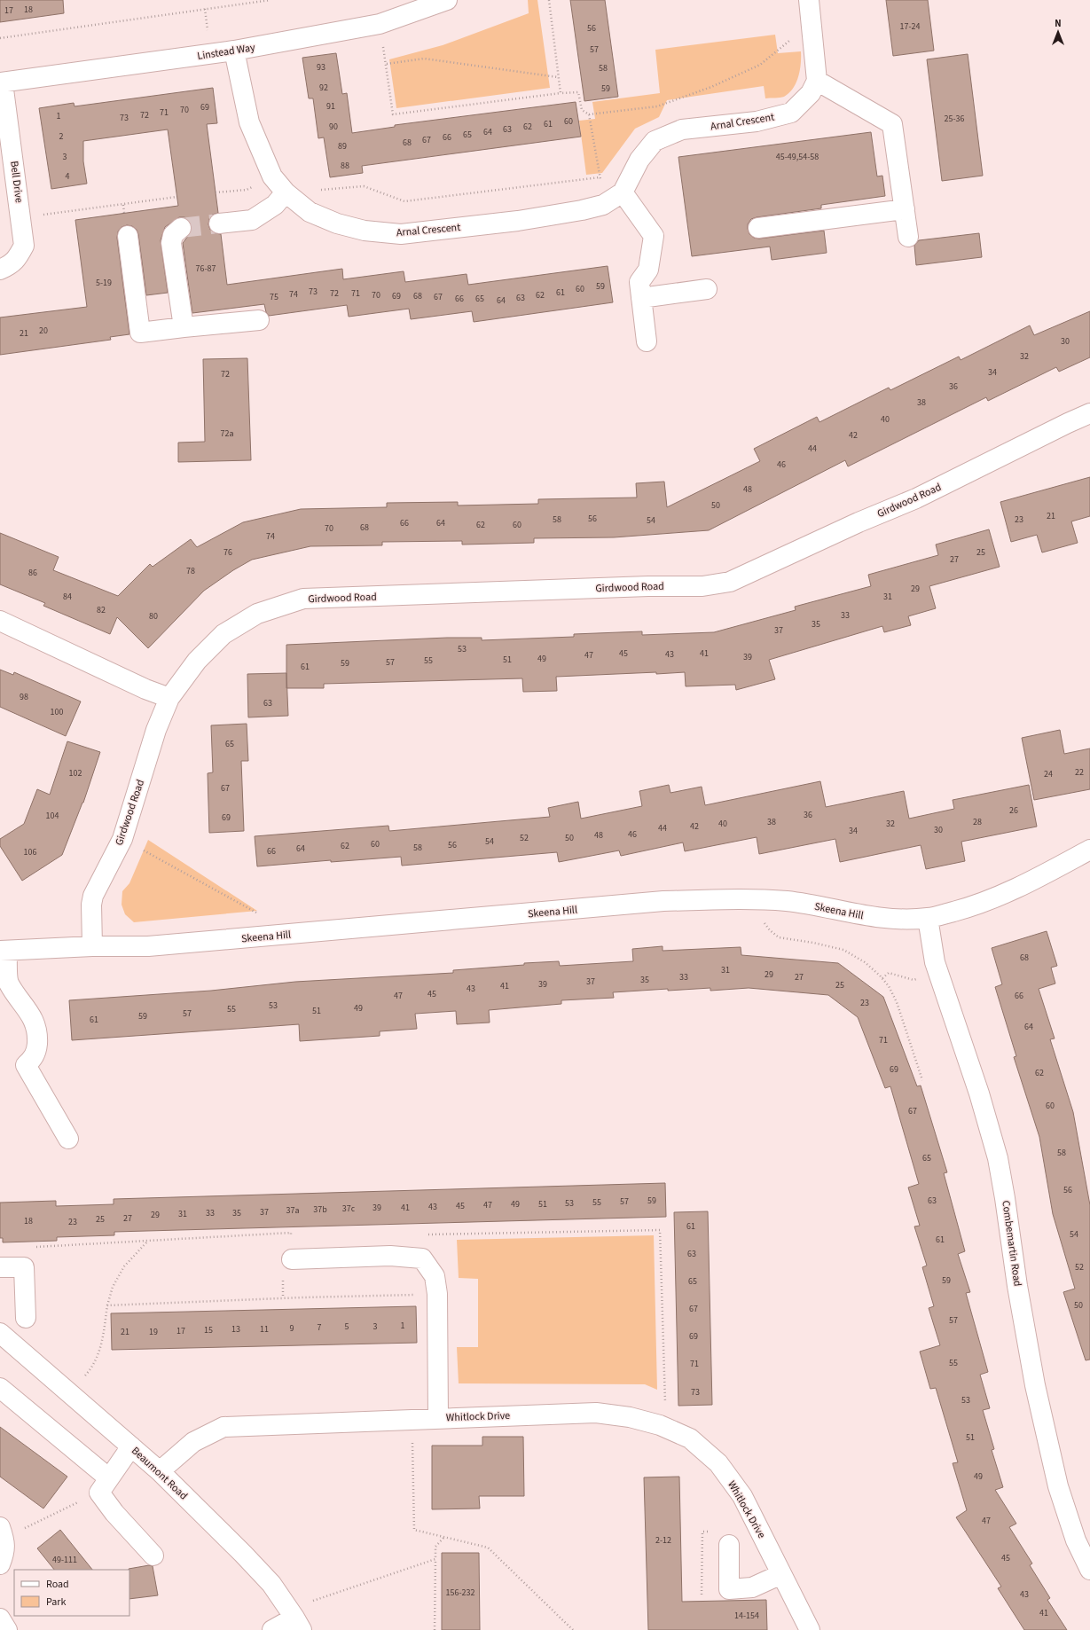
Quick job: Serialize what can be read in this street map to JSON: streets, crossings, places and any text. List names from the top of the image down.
{
  "streets": {
    "street": [
      "Linstead Way",
      "Arnal Crescent",
      "Bell Drive",
      "Girdwood Road",
      "Skeena Hill",
      "Combemartin Road",
      "Whitlock Drive",
      "Beaumont Road"
    ]
  },
  "crossings": [
    ["Linstead Way", "Arnal Crescent"],
    ["Linstead Way", "Bell Drive"],
    ["Girdwood Road", "Skeena Hill"],
    ["Skeena Hill", "Combemartin Road"],
    ["Whitlock Drive", "Beaumont Road"]
  ],
  "house_numbers": [
    "18",
    "17",
    "17-24",
    "56",
    "57",
    "93",
    "58",
    "92",
    "59",
    "91",
    "69",
    "70",
    "71",
    "72",
    "1",
    "73",
    "25-36",
    "60",
    "61",
    "90",
    "62",
    "63",
    "64",
    "65",
    "2",
    "66",
    "67",
    "68",
    "89",
    "3",
    "45-49,54-58",
    "88",
    "4",
    "76-87",
    "5-19",
    "59",
    "60",
    "73",
    "61",
    "72",
    "71",
    "74",
    "70",
    "62",
    "69",
    "68",
    "75",
    "67",
    "63",
    "66",
    "65",
    "64",
    "20",
    "21",
    "30",
    "32",
    "34",
    "72",
    "36",
    "38",
    "40",
    "72a",
    "42",
    "44",
    "46",
    "48",
    "50",
    "21",
    "56",
    "58",
    "23",
    "54",
    "66",
    "64",
    "62",
    "60",
    "68",
    "70",
    "74",
    "76",
    "25",
    "27",
    "78",
    "86",
    "29",
    "84",
    "31",
    "82",
    "33",
    "80",
    "35",
    "37",
    "53",
    "45",
    "41",
    "43",
    "47",
    "39",
    "49",
    "51",
    "55",
    "57",
    "59",
    "61",
    "98",
    "63",
    "100",
    "65",
    "22",
    "102",
    "24",
    "67",
    "26",
    "36",
    "104",
    "69",
    "38",
    "28",
    "40",
    "32",
    "42",
    "44",
    "30",
    "34",
    "46",
    "48",
    "52",
    "50",
    "54",
    "60",
    "56",
    "62",
    "58",
    "64",
    "66",
    "106",
    "68",
    "31",
    "29",
    "33",
    "27",
    "35",
    "37",
    "39",
    "25",
    "41",
    "43",
    "45",
    "47",
    "66",
    "23",
    "53",
    "49",
    "55",
    "51",
    "57",
    "59",
    "61",
    "64",
    "71",
    "69",
    "62",
    "60",
    "67",
    "58",
    "65",
    "56",
    "59",
    "63",
    "57",
    "55",
    "53",
    "49",
    "51",
    "47",
    "45",
    "43",
    "39",
    "41",
    "37c",
    "37b",
    "37a",
    "37",
    "33",
    "35",
    "31",
    "29",
    "27",
    "25",
    "18",
    "23",
    "61",
    "54",
    "61",
    "63",
    "52",
    "59",
    "65",
    "50",
    "67",
    "57",
    "1",
    "5",
    "3",
    "7",
    "9",
    "13",
    "11",
    "15",
    "17",
    "21",
    "19",
    "69",
    "55",
    "71",
    "73",
    "53",
    "51",
    "49",
    "47",
    "2-12",
    "45",
    "49-111",
    "156-232",
    "43",
    "41",
    "14-154"
  ],
  "legend": ["Road", "Park"],
  "north": "top"
}
